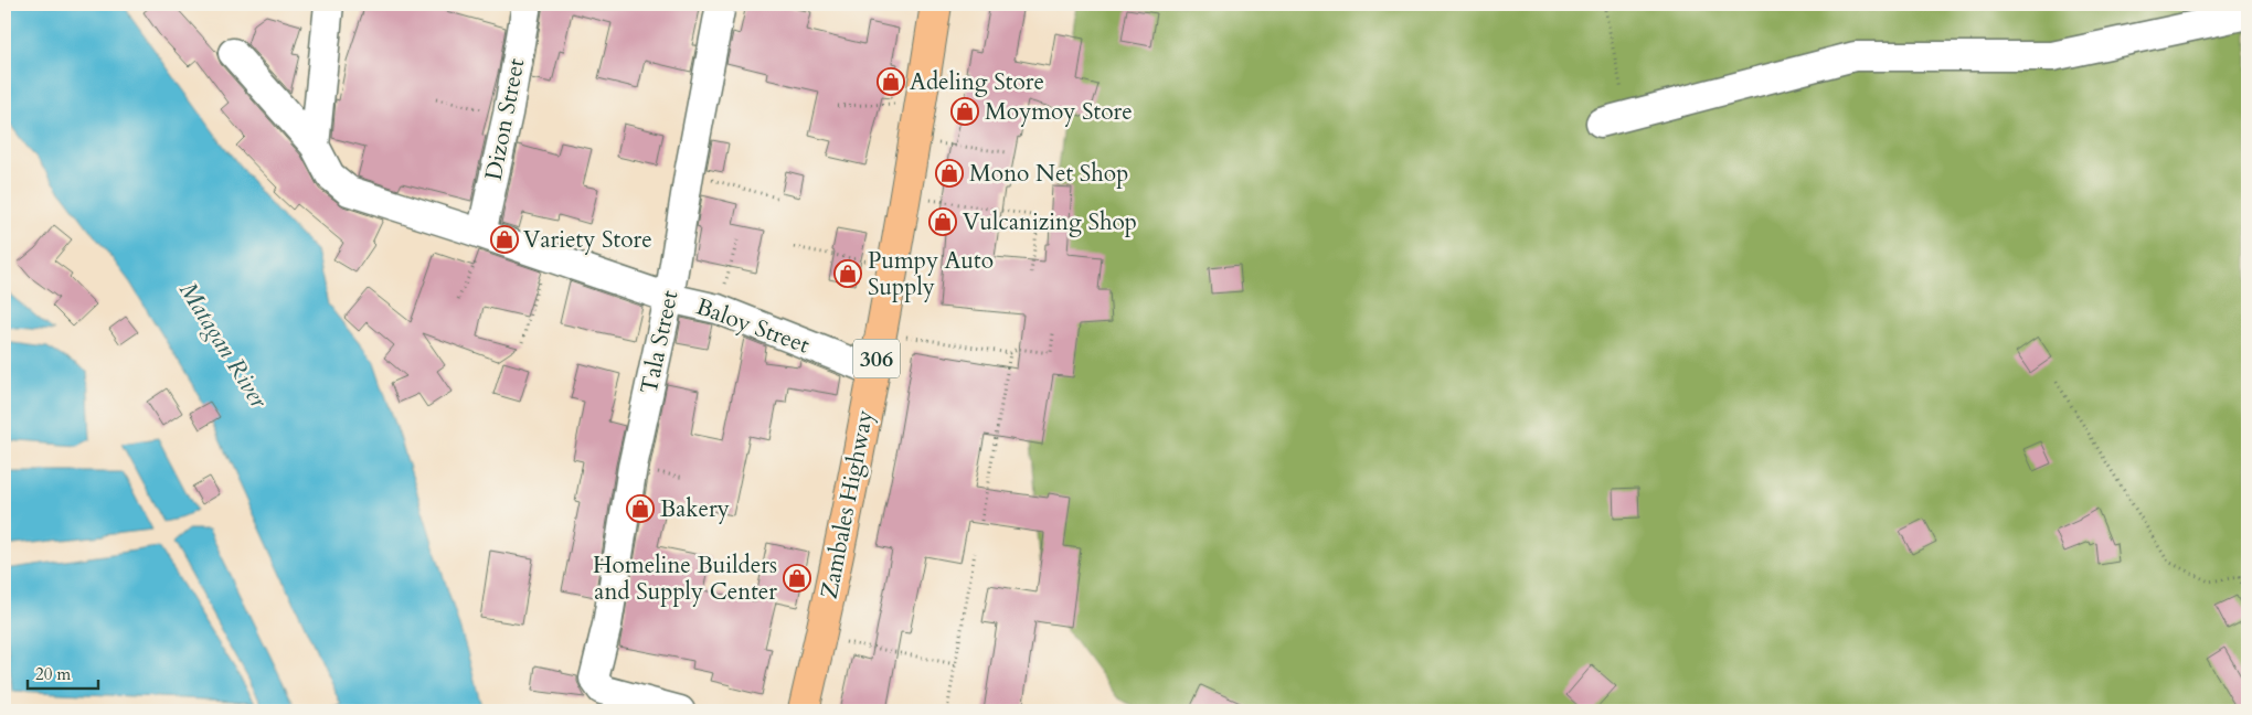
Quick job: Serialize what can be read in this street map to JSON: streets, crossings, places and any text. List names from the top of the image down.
{
  "streets": {
    "main road": ["306", "Zambales Highway"],
    "street": ["Dizon Street", "Baloy Street", "Tala Street"]
  },
  "crossings": [
    ["Dizon Street", "Baloy Street"],
    ["Baloy Street", "Tala Street"],
    ["Baloy Street", "Zambales Highway"]
  ],
  "water": ["Matagan River"],
  "places": {
    "shop": [
      "Adeling Store",
      "Moymoy Store",
      "Mono Net Shop",
      "Vulcanizing Shop",
      "Variety Store",
      "Pumpy Auto Supply",
      "Bakery",
      "Homeline Builders and Supply Center"
    ]
  },
  "scale_bar": "20 m"
}
